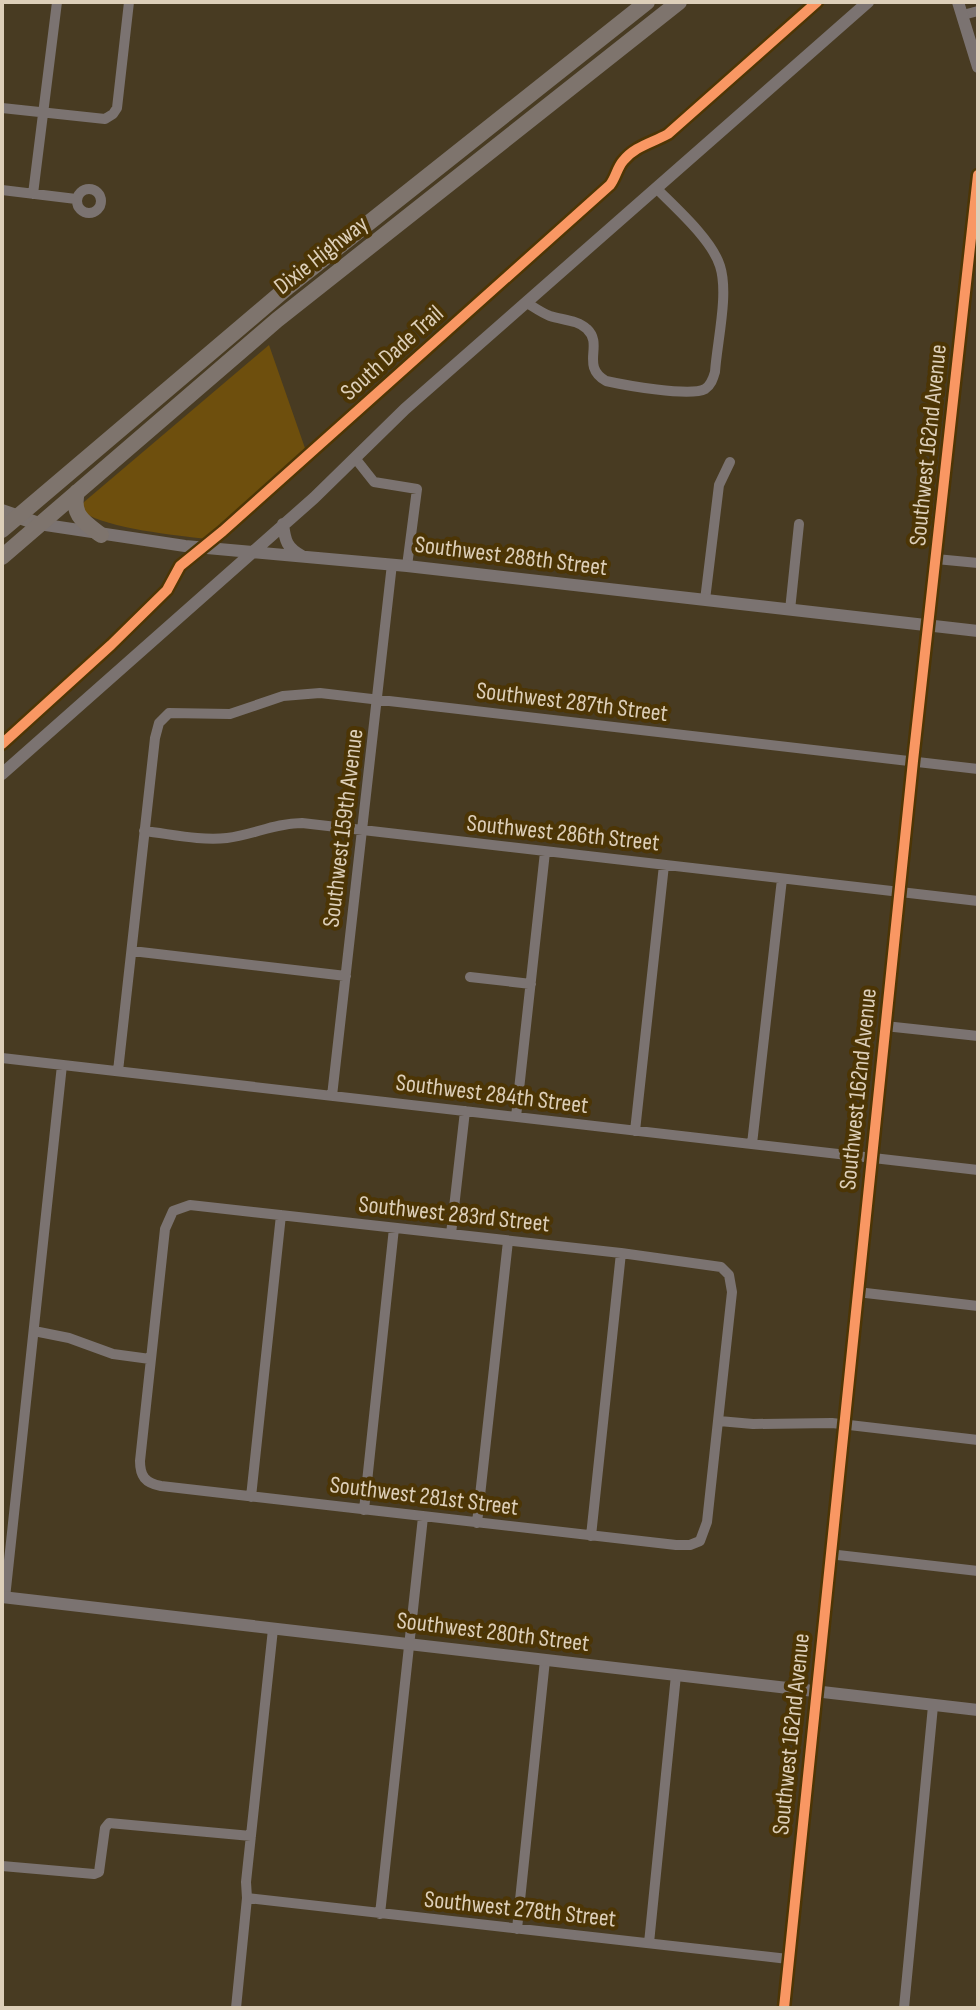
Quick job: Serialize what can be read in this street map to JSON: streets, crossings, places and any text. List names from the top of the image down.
{
  "streets": {
    "highway": ["Dixie Highway"],
    "main road": ["Southwest 288th Street"],
    "street": [
      "Southwest 162nd Avenue",
      "Southwest 287th Street",
      "Southwest 159th Avenue",
      "Southwest 286th Street",
      "Southwest 284th Street",
      "Southwest 283rd Street",
      "Southwest 281st Street",
      "Southwest 280th Street",
      "Southwest 278th Street"
    ],
    "cycle path": ["South Dade Trail"]
  },
  "crossings": [
    ["Dixie Highway", "Southwest 288th Street"],
    ["Southwest 162nd Avenue", "Southwest 288th Street"],
    ["Southwest 162nd Avenue", "Southwest 287th Street"],
    ["Southwest 162nd Avenue", "Southwest 286th Street"],
    ["Southwest 162nd Avenue", "Southwest 284th Street"],
    ["Southwest 162nd Avenue", "Southwest 280th Street"],
    ["Southwest 162nd Avenue", "Southwest 278th Street"],
    ["Southwest 288th Street", "Southwest 159th Avenue"],
    ["Southwest 287th Street", "Southwest 159th Avenue"],
    ["Southwest 287th Street", "Southwest 286th Street"],
    ["Southwest 159th Avenue", "Southwest 286th Street"],
    ["Southwest 159th Avenue", "Southwest 284th Street"],
    ["Southwest 283rd Street", "Southwest 281st Street"]
  ]
}
